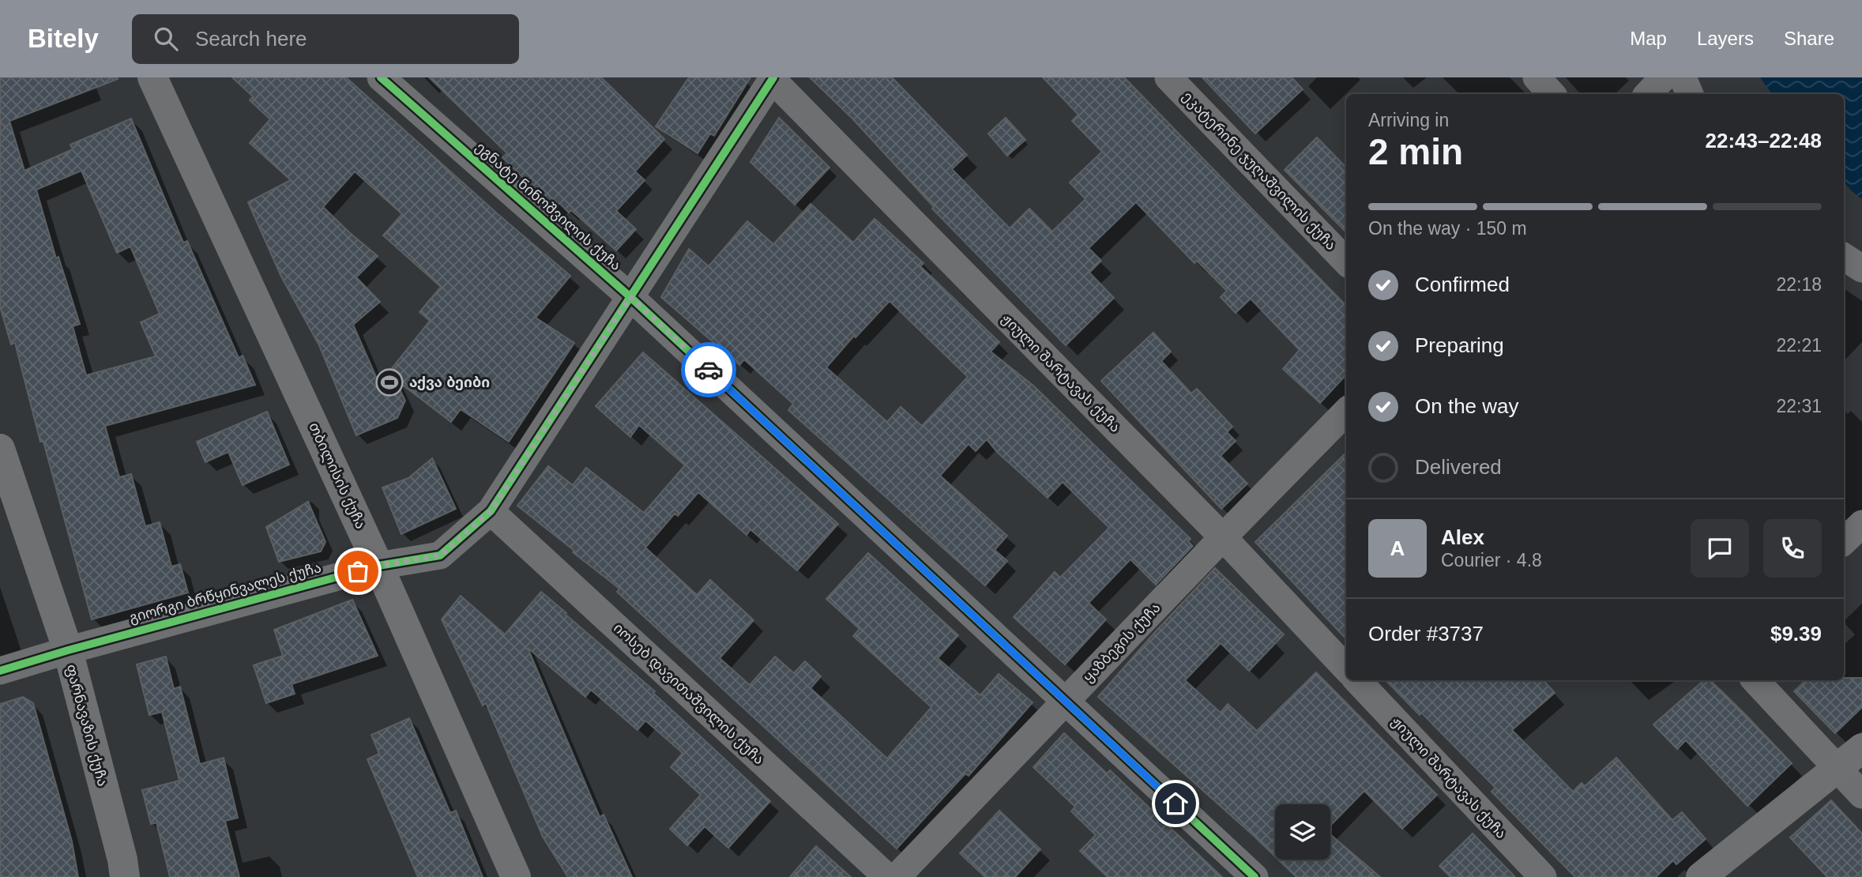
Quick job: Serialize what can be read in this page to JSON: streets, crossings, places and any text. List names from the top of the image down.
{
  "streets": {
    "main road": ["თბილისის ქუჩა", "ფარნავაზის ქუჩა"],
    "street": [
      "ეკატერინე ჯუღაშვილის ქუჩა",
      "ეგნატე ნინოშვილის ქუჩა",
      "ჟიული შარტავას ქუჩა",
      "გიორგი ბრწყინვალეს ქუჩა",
      "ყაზბეგის ქუჩა",
      "იოსებ დავითაშვილის ქუჩა"
    ]
  },
  "crossings": [
    ["ეგნატე ნინოშვილის ქუჩა", "გიორგი ბრწყინვალეს ქუჩა"],
    ["ეგნატე ნინოშვილის ქუჩა", "ყაზბეგის ქუჩა"],
    ["ჟიული შარტავას ქუჩა", "გიორგი ბრწყინვალეს ქუჩა"],
    ["ჟიული შარტავას ქუჩა", "ყაზბეგის ქუჩა"],
    ["თბილისის ქუჩა", "გიორგი ბრწყინვალეს ქუჩა"],
    ["გიორგი ბრწყინვალეს ქუჩა", "იოსებ დავითაშვილის ქუჩა"],
    ["გიორგი ბრწყინვალეს ქუჩა", "ფარნავაზის ქუჩა"]
  ],
  "places": {
    "sports": ["აქვა ბეიბი"]
  },
  "page": {
    "header": "Bitely",
    "search": "Search here",
    "nav": ["Map", "Layers", "Share"],
    "heading": ["2 min", "Arriving in", "22:43–22:48"],
    "panel": [
      "Alex",
      "Courier · 4.8",
      "Order #3737",
      "$9.39"
    ],
    "bar": "On the way · 150 m",
    "list": [
      ["Confirmed", "22:18"],
      ["Preparing", "22:21"],
      ["On the way", "22:31"],
      "Delivered"
    ],
    "round": "A"
  }
}
